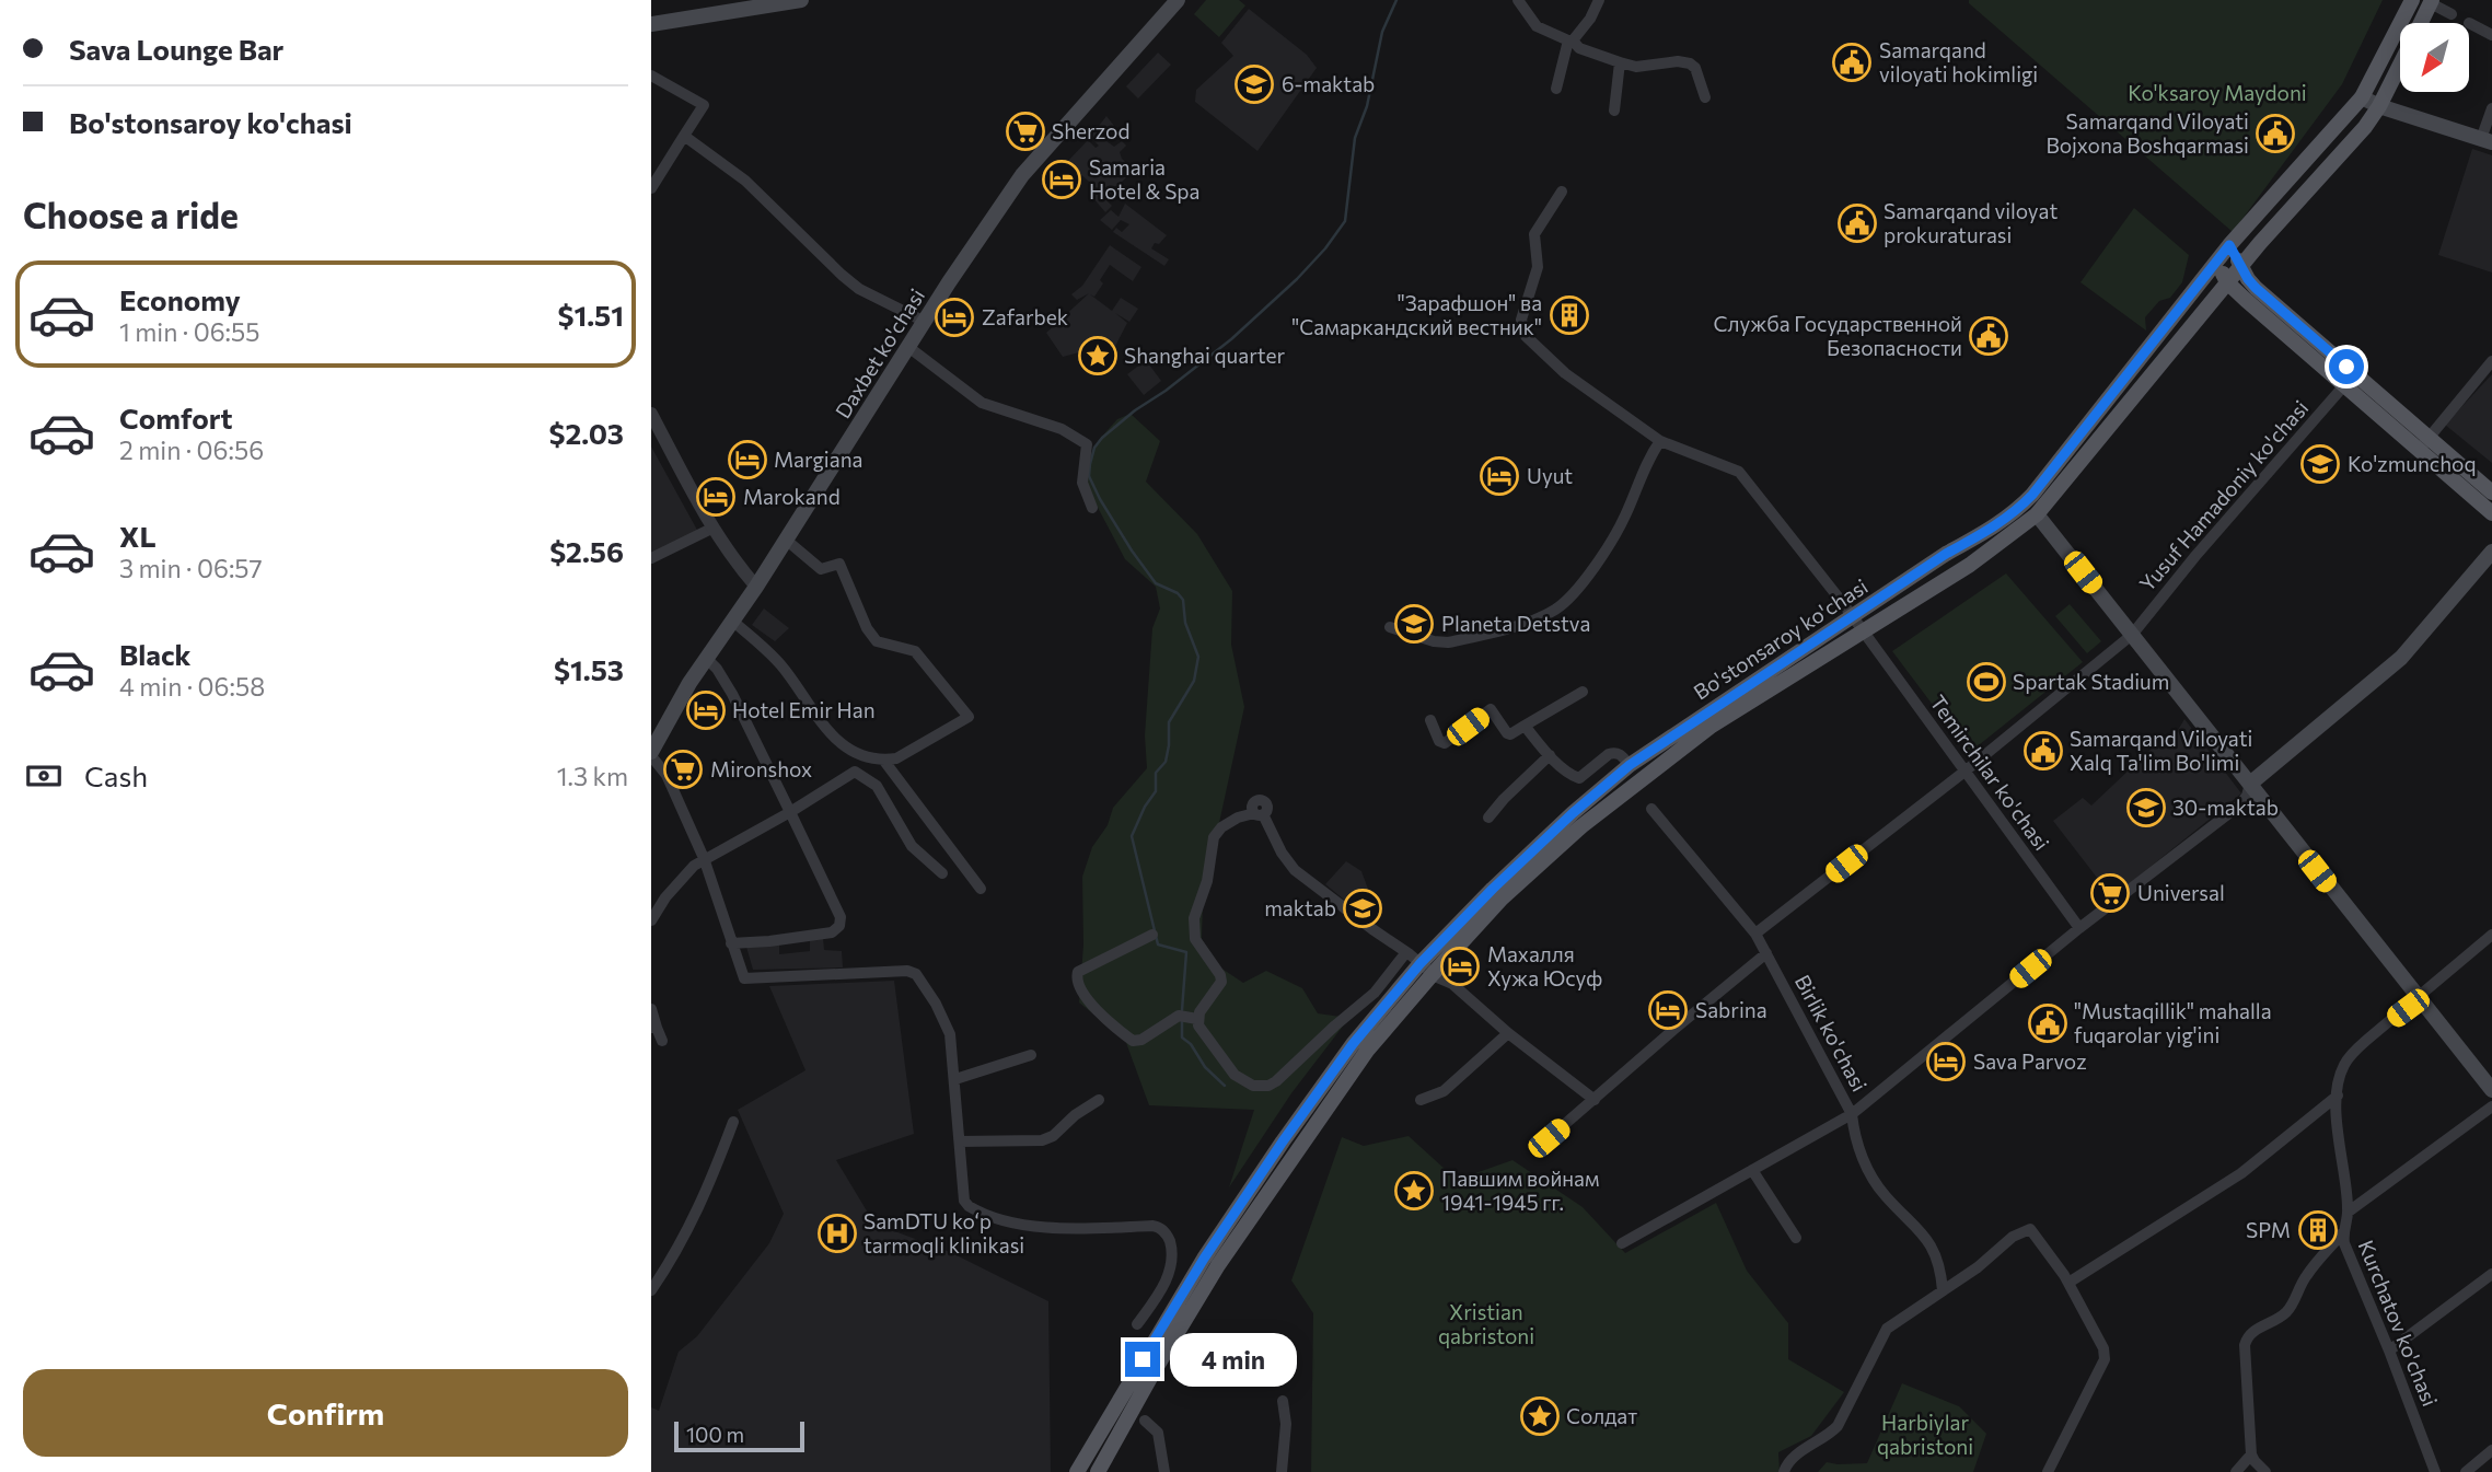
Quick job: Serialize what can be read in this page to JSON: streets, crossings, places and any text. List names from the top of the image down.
{
  "streets": {
    "main road": ["Daxbet ko'chasi", "Bo'stonsaroy ko'chasi"],
    "street": [
      "Yusuf Hamadoniy ko'chasi",
      "Temirchilar ko'chasi",
      "Birlik ko'chasi",
      "Kurchatov ko'chasi"
    ]
  },
  "crossings": [
    ["Yusuf Hamadoniy ko'chasi", "Temirchilar ko'chasi"],
    ["Yusuf Hamadoniy ko'chasi", "Birlik ko'chasi"],
    ["Bo'stonsaroy ko'chasi", "Temirchilar ko'chasi"]
  ],
  "parks": ["Ko'ksaroy Maydoni", "Xristian qabristoni", "Harbiylar qabristoni"],
  "places": {
    "public building": [
      "Samarqand viloyati hokimligi",
      "Samarqand Viloyati Bojxona Boshqarmasi",
      "Samarqand viloyat prokuraturasi",
      "Служба Государственной Безопасности",
      "Samarqand Viloyati Xalq Ta'lim Bo'limi",
      "\"Mustaqillik\" mahalla fuqarolar yig'ini"
    ],
    "school or university": [
      "6-maktab",
      "Ko'zmunchoq",
      "Planeta Detstva",
      "30-maktab",
      "maktab"
    ],
    "supermarket": ["Sherzod", "Mironshox", "Universal"],
    "hotel": [
      "Samaria Hotel & Spa",
      "Zafarbek",
      "Margiana",
      "Uyut",
      "Marokand",
      "Hotel Emir Han",
      "Махалля Хужа Юсуф",
      "Sabrina",
      "Sava Parvoz"
    ],
    "building": ["\"Зарафшон\" ва \"Самаркандский вестник\"", "SPM"],
    "place": ["Shanghai quarter", "Павшим войнам 1941-1945 гг.", "Солдат"],
    "sports": ["Spartak Stadium"],
    "hospital": ["SamDTU ko‘p tarmoqli klinikasi"]
  },
  "scale_bar": "100 m",
  "north": "bottom left",
  "page": {
    "banner": ["Sava Lounge Bar", "Bo'stonsaroy ko'chasi"],
    "heading": "Choose a ride",
    "list": [
      {
        "name": "Economy",
        "note": "1 min · 06:55",
        "value": "$1.51"
      },
      {
        "name": "Comfort",
        "note": "2 min · 06:56",
        "value": "$2.03"
      },
      {
        "name": "XL",
        "note": "3 min · 06:57",
        "value": "$2.56"
      },
      {
        "name": "Black",
        "note": "4 min · 06:58",
        "value": "$1.53"
      }
    ],
    "pay": ["Cash", "1.3 km"],
    "bubble": "4 min",
    "buttons": "Confirm",
    "scale": "100 m"
  }
}
